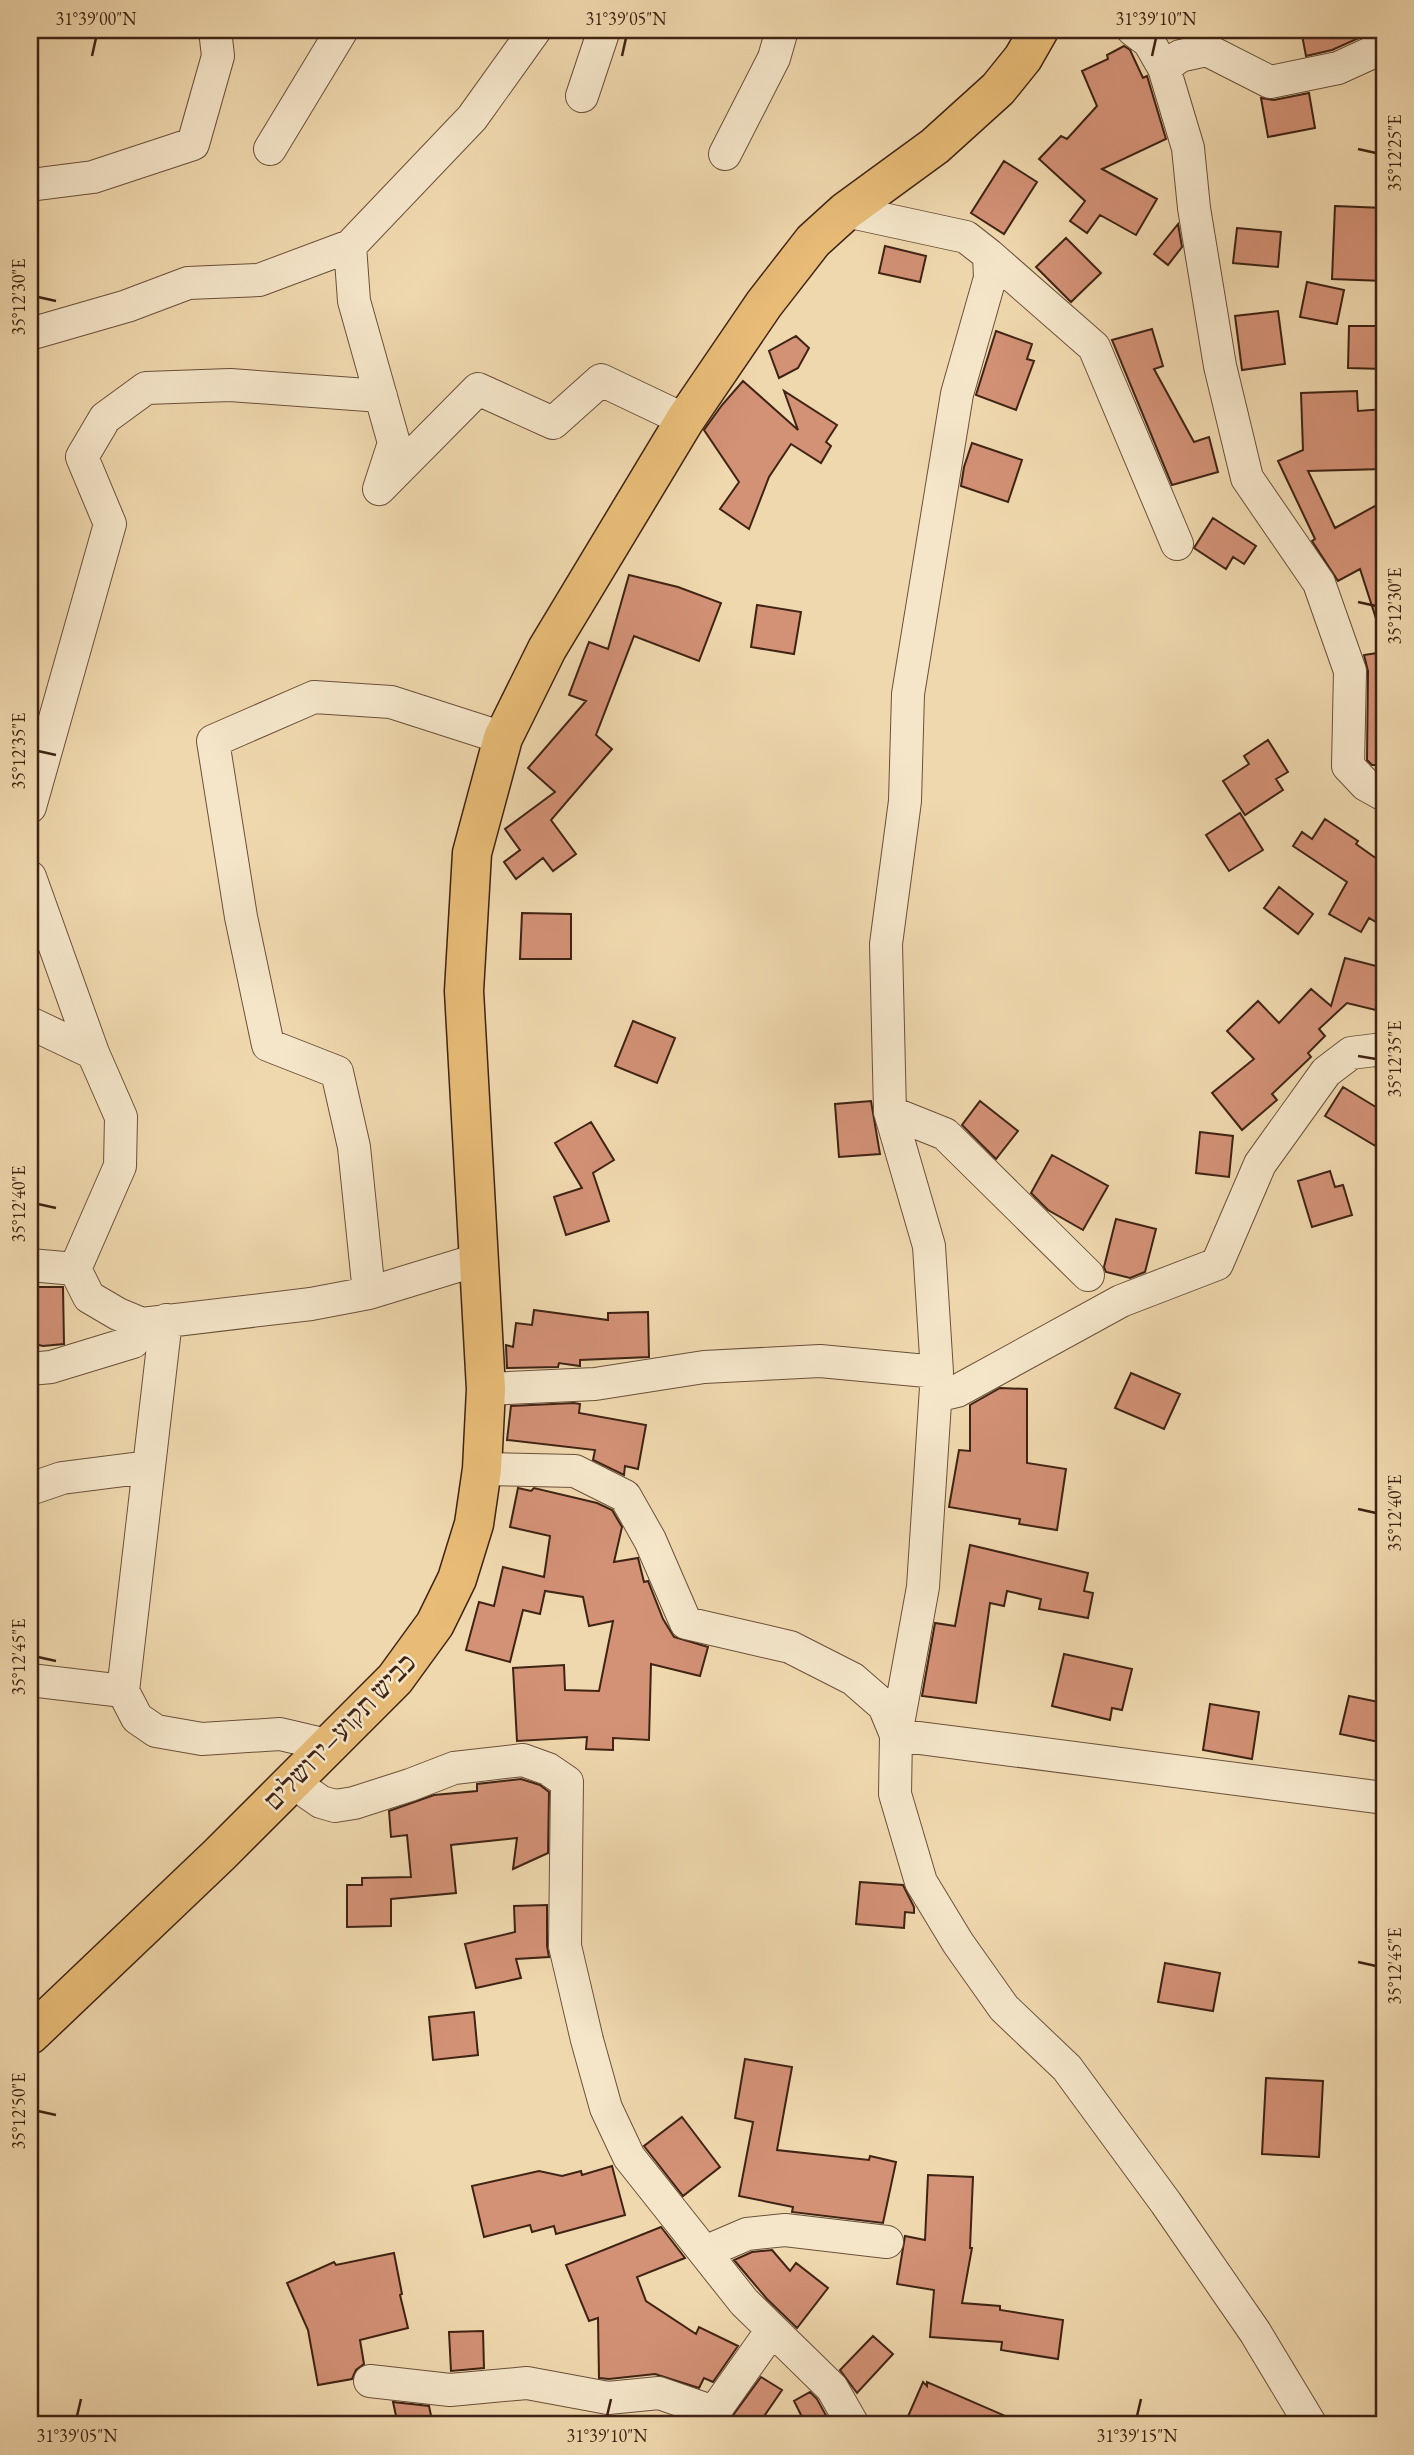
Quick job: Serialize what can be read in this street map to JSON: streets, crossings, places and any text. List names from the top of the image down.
{
  "streets": {
    "main road": ["כביש תקוע–ירושלים"]
  },
  "coordinates": [
    "31°39'00\"N",
    "31°39'05\"N",
    "31°39'10\"N",
    "35°12'25\"E",
    "35°12'30\"E",
    "35°12'35\"E",
    "35°12'40\"E",
    "35°12'45\"E",
    "35°12'50\"E",
    "31°39'15\"N"
  ]
}
